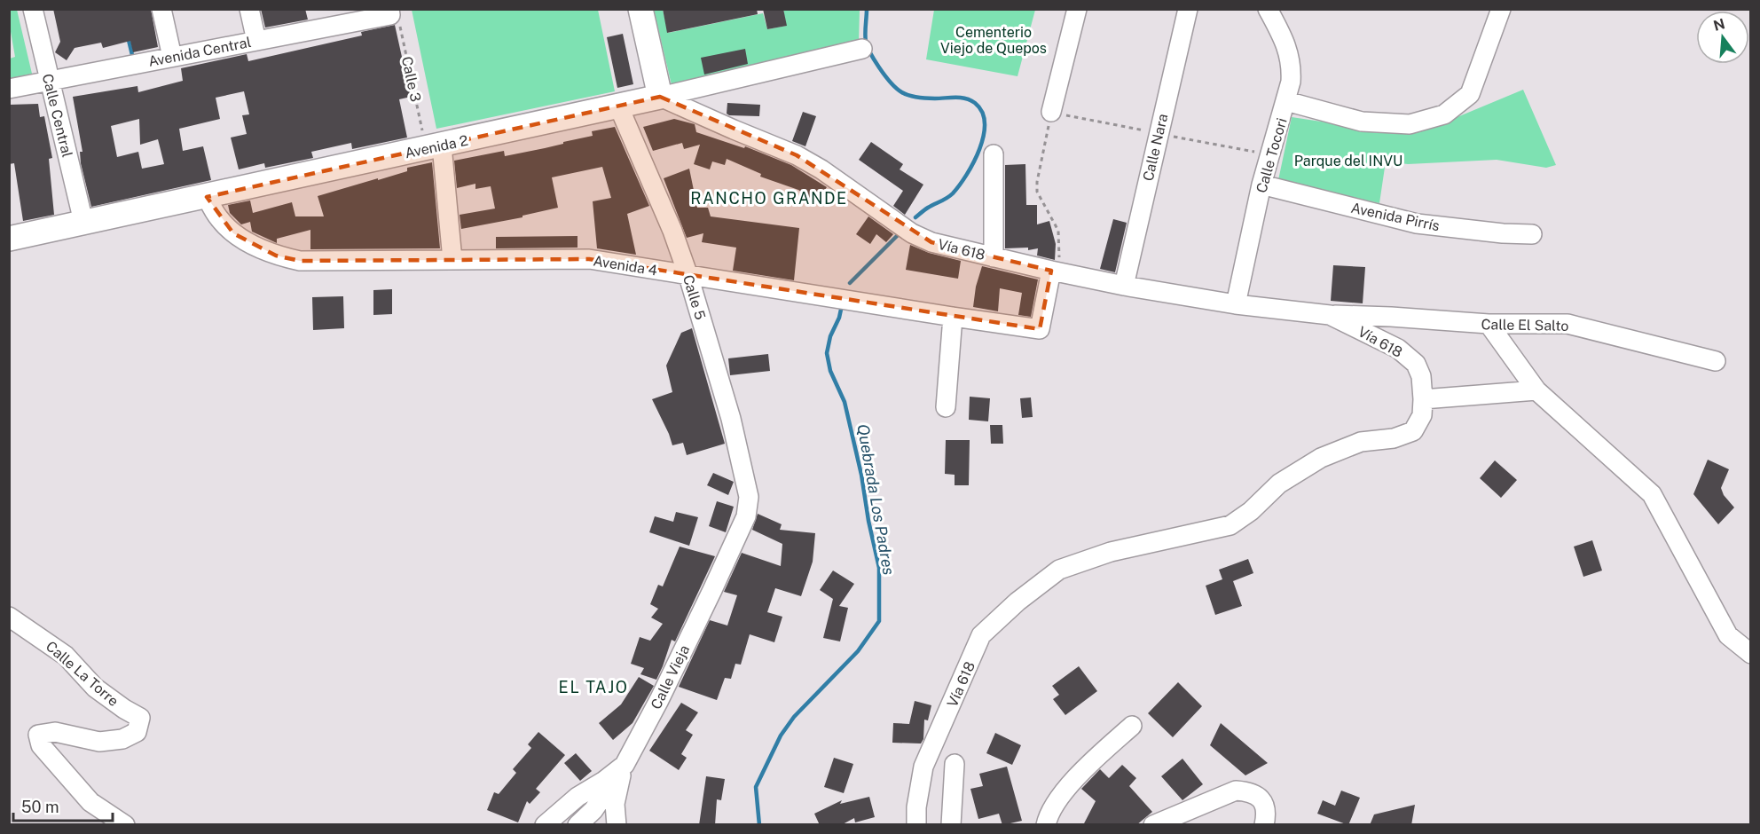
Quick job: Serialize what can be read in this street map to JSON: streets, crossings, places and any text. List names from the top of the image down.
{
  "streets": {
    "main road": ["Avenida 2"],
    "street": [
      "Avenida Central",
      "Calle Central",
      "Calle Nara",
      "Calle Tocori",
      "Avenida Pirrís",
      "Vía 618",
      "Avenida 4",
      "Calle 5",
      "Calle El Salto",
      "Calle La Torre",
      "Calle Vieja"
    ],
    "path": ["Calle 3"]
  },
  "crossings": [
    ["Avenida Central", "Calle 3"],
    ["Avenida Central", "Calle Central"],
    ["Calle 3", "Avenida 2"],
    ["Calle Central", "Avenida 2"],
    ["Avenida 2", "Vía 618"],
    ["Avenida 2", "Avenida 4"],
    ["Avenida 2", "Calle 5"],
    ["Calle Nara", "Vía 618"],
    ["Calle Tocori", "Avenida Pirrís"],
    ["Calle Tocori", "Vía 618"],
    ["Vía 618", "Avenida 4"],
    ["Vía 618", "Calle El Salto"],
    ["Avenida 4", "Calle 5"],
    ["Calle 5", "Calle Vieja"]
  ],
  "districts": ["RANCHO GRANDE", "EL TAJO"],
  "water": ["Quebrada Los Padres"],
  "parks": ["Cementerio Viejo de Quepos", "Parque del INVU"],
  "scale_bar": "50 m",
  "north": "top"
}
